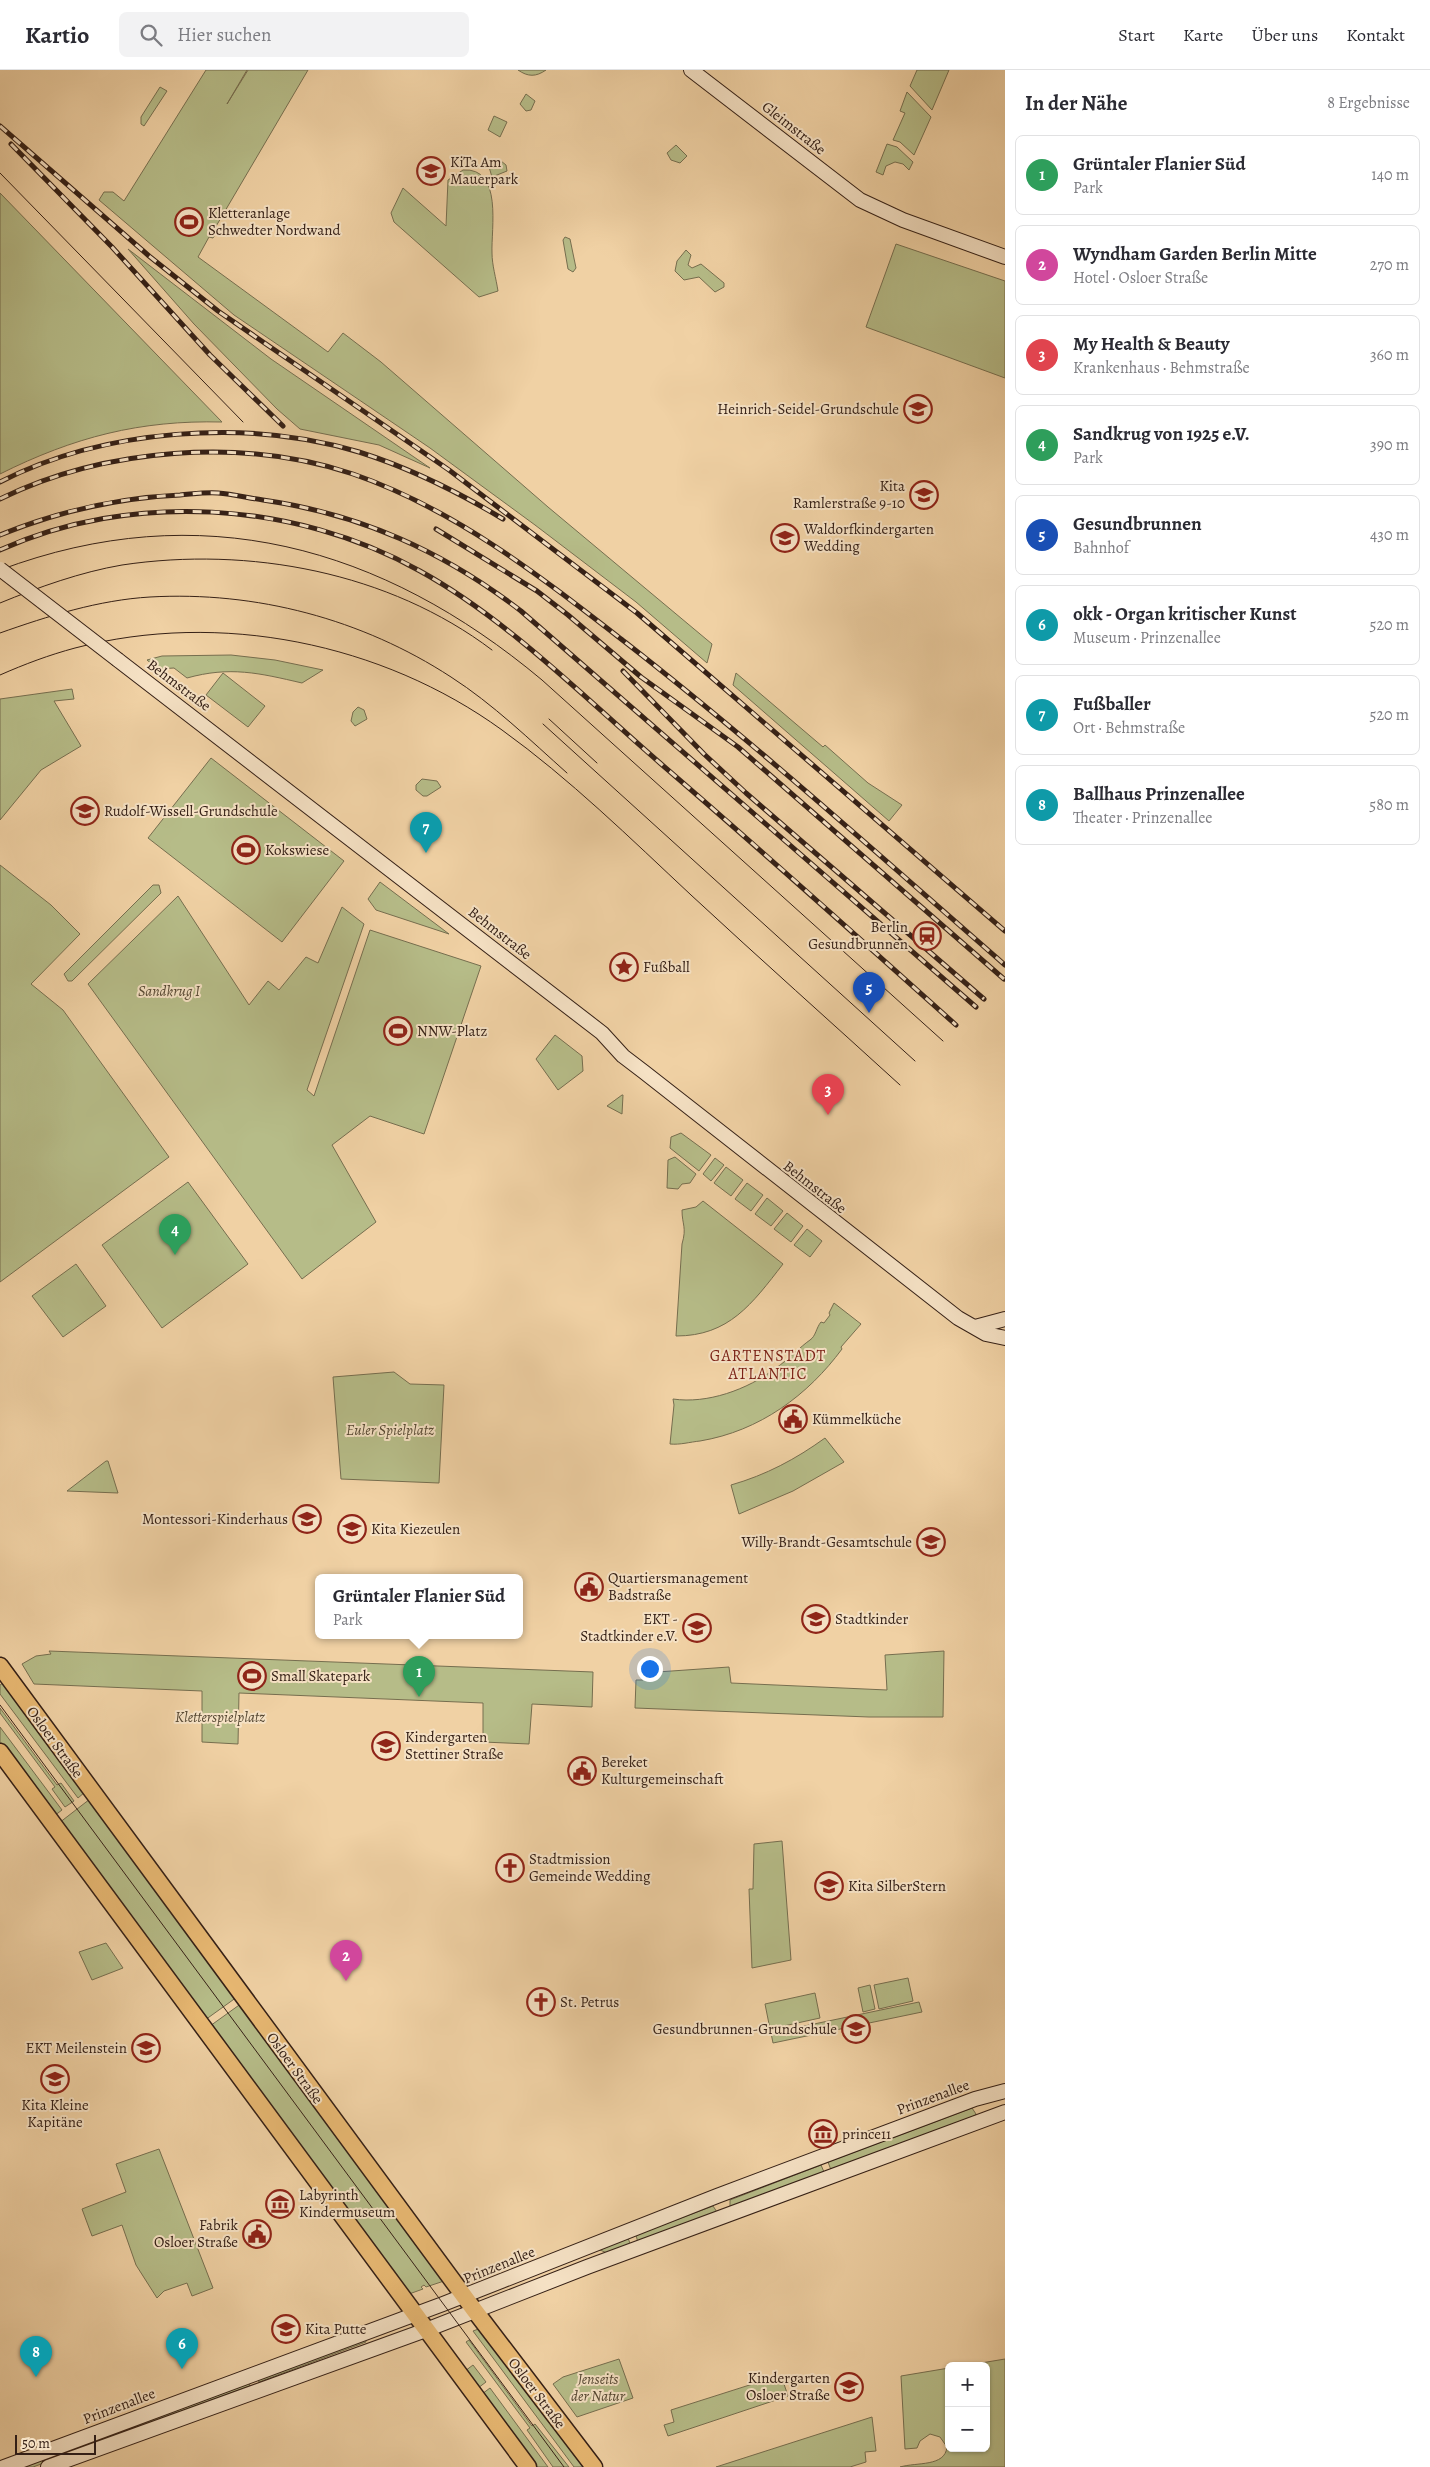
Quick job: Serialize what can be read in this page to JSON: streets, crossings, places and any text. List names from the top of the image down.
{
  "streets": {
    "main road": [
      "Gleimstraße",
      "Behmstraße",
      "Osloer Straße",
      "Prinzenallee"
    ]
  },
  "crossings": [
    ["Osloer Straße", "Prinzenallee"]
  ],
  "districts": ["GARTENSTADT ATLANTIC"],
  "parks": [
    "Sandkrug I",
    "Euler Spielplatz",
    "Kletterspielplatz",
    "Jenseits der Natur"
  ],
  "places": {
    "school or university": [
      "KiTa Am Mauerpark",
      "Heinrich-Seidel-Grundschule",
      "Kita Ramlerstraße 9-10",
      "Waldorfkindergarten Wedding",
      "Rudolf-Wissell-Grundschule",
      "Montessori-Kinderhaus",
      "Kita Kiezeulen",
      "Willy-Brandt-Gesamtschule",
      "Stadtkinder",
      "EKT - Stadtkinder e.V.",
      "Kindergarten Stettiner Straße",
      "Kita SilberStern",
      "Gesundbrunnen-Grundschule",
      "EKT Meilenstein",
      "Kita Kleine Kapitäne",
      "Kita Putte",
      "Kindergarten Osloer Straße"
    ],
    "sports": [
      "Kletteranlage Schwedter Nordwand",
      "Kokswiese",
      "NNW-Platz",
      "Small Skatepark"
    ],
    "station": ["Berlin Gesundbrunnen"],
    "place": ["Fußball"],
    "public building": [
      "Kümmelküche",
      "Quartiersmanagement Badstraße",
      "Bereket Kulturgemeinschaft",
      "Fabrik Osloer Straße"
    ],
    "church": ["Stadtmission Gemeinde Wedding", "St. Petrus"],
    "museum": ["prince11", "Labyrinth Kindermuseum"]
  },
  "scale_bar": "50 m",
  "page": {
    "header": "Kartio",
    "search": "Hier suchen",
    "nav": [
      "Start",
      "Karte",
      "Über uns",
      "Kontakt"
    ],
    "heading": ["In der Nähe", "8 Ergebnisse"],
    "list": [
      {
        "mark": "1",
        "name": "Grüntaler Flanier Süd",
        "note": "Park",
        "value": "140 m"
      },
      {
        "mark": "2",
        "name": "Wyndham Garden Berlin Mitte",
        "note": "Hotel · Osloer Straße",
        "value": "270 m"
      },
      {
        "mark": "3",
        "name": "My Health & Beauty",
        "note": "Krankenhaus · Behmstraße",
        "value": "360 m"
      },
      {
        "mark": "4",
        "name": "Sandkrug von 1925 e.V.",
        "note": "Park",
        "value": "390 m"
      },
      {
        "mark": "5",
        "name": "Gesundbrunnen",
        "note": "Bahnhof",
        "value": "430 m"
      },
      {
        "mark": "6",
        "name": "okk - Organ kritischer Kunst",
        "note": "Museum · Prinzenallee",
        "value": "520 m"
      },
      {
        "mark": "7",
        "name": "Fußballer",
        "note": "Ort · Behmstraße",
        "value": "520 m"
      },
      {
        "mark": "8",
        "name": "Ballhaus Prinzenallee",
        "note": "Theater · Prinzenallee",
        "value": "580 m"
      }
    ],
    "pins": [
      "7",
      "5",
      "3",
      "4",
      "1",
      "2",
      "6",
      "8"
    ],
    "popup": ["Grüntaler Flanier Süd", "Park"],
    "map_buttons": ["+", "−"],
    "scale": "50 m"
  }
}
